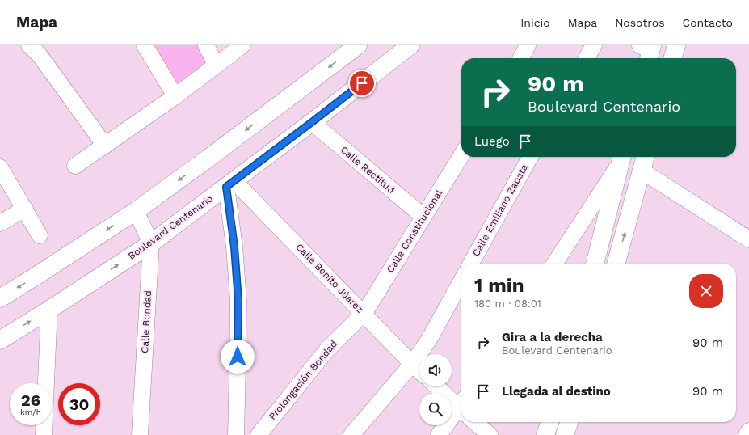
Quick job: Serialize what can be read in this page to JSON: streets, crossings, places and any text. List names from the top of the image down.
{
  "streets": {
    "main road": ["Boulevard Centenario"],
    "street": [
      "Calle Rectitud",
      "Calle Emiliano Zapata",
      "Calle Constitucional",
      "Calle Benito Júarez",
      "Calle Bondad",
      "Prolongación Bondad"
    ]
  },
  "crossings": [
    ["Calle Rectitud", "Boulevard Centenario"],
    ["Calle Rectitud", "Calle Constitucional"],
    ["Boulevard Centenario", "Calle Benito Júarez"],
    ["Boulevard Centenario", "Calle Bondad"],
    ["Calle Constitucional", "Calle Benito Júarez"],
    ["Calle Constitucional", "Prolongación Bondad"],
    ["Calle Benito Júarez", "Prolongación Bondad"]
  ],
  "page": {
    "header": "Mapa",
    "nav": [
      "Inicio",
      "Mapa",
      "Nosotros",
      "Contacto"
    ],
    "turn": ["90 m", "Boulevard Centenario"],
    "then": "Luego",
    "heading": ["1 min", "180 m · 08:01"],
    "list": [
      {
        "name": "Gira a la derecha",
        "note": "Boulevard Centenario",
        "value": "90 m"
      },
      {
        "name": "Llegada al destino",
        "value": "90 m"
      }
    ],
    "speed": "26 km/h",
    "limit": "30"
  }
}
